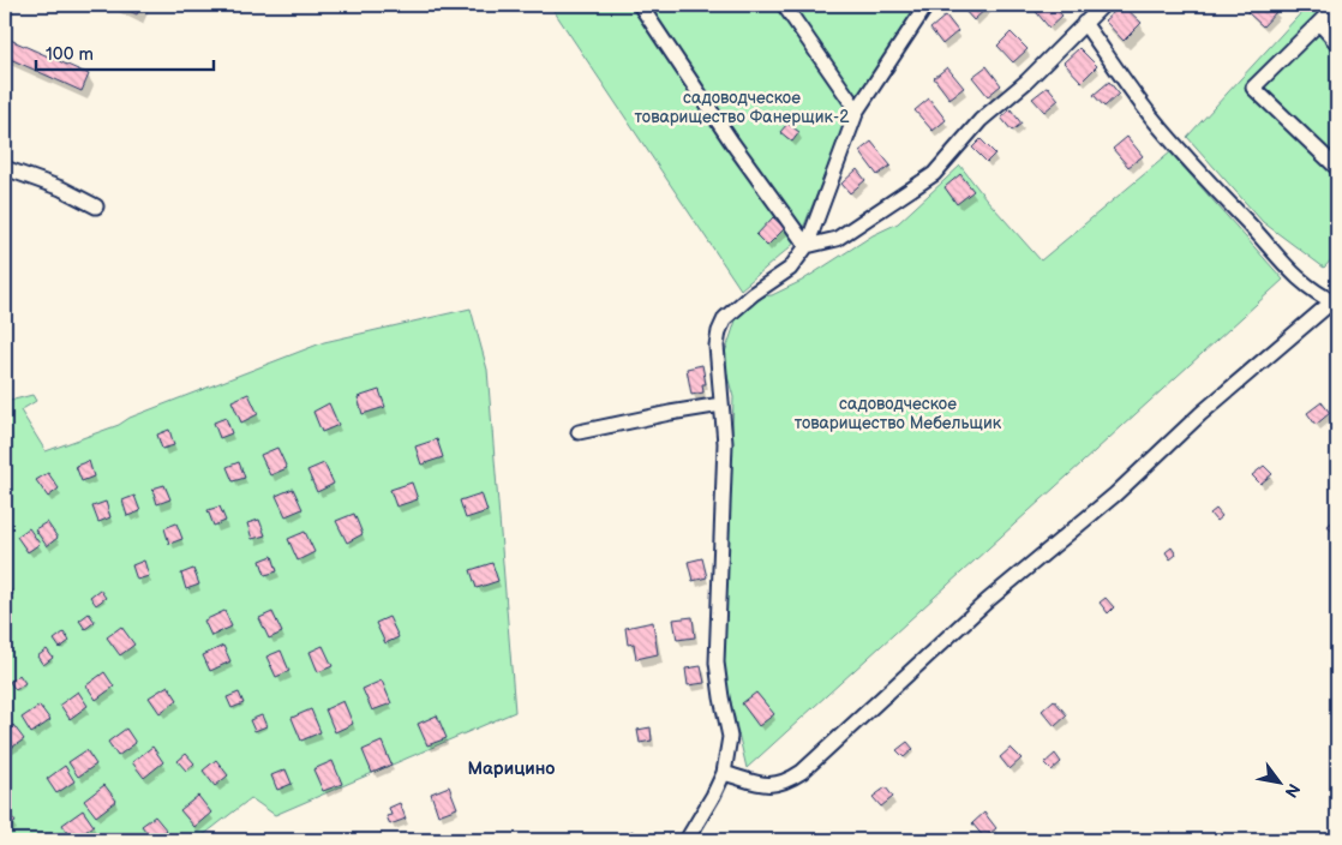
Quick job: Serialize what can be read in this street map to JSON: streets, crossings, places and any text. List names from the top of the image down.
{
  "districts": ["Марицино"],
  "parks": ["садоводческое товарищество Фанерщик-2", "садоводческое товарищество Мебельщик"],
  "scale_bar": "100 m",
  "north": "bottom right"
}
